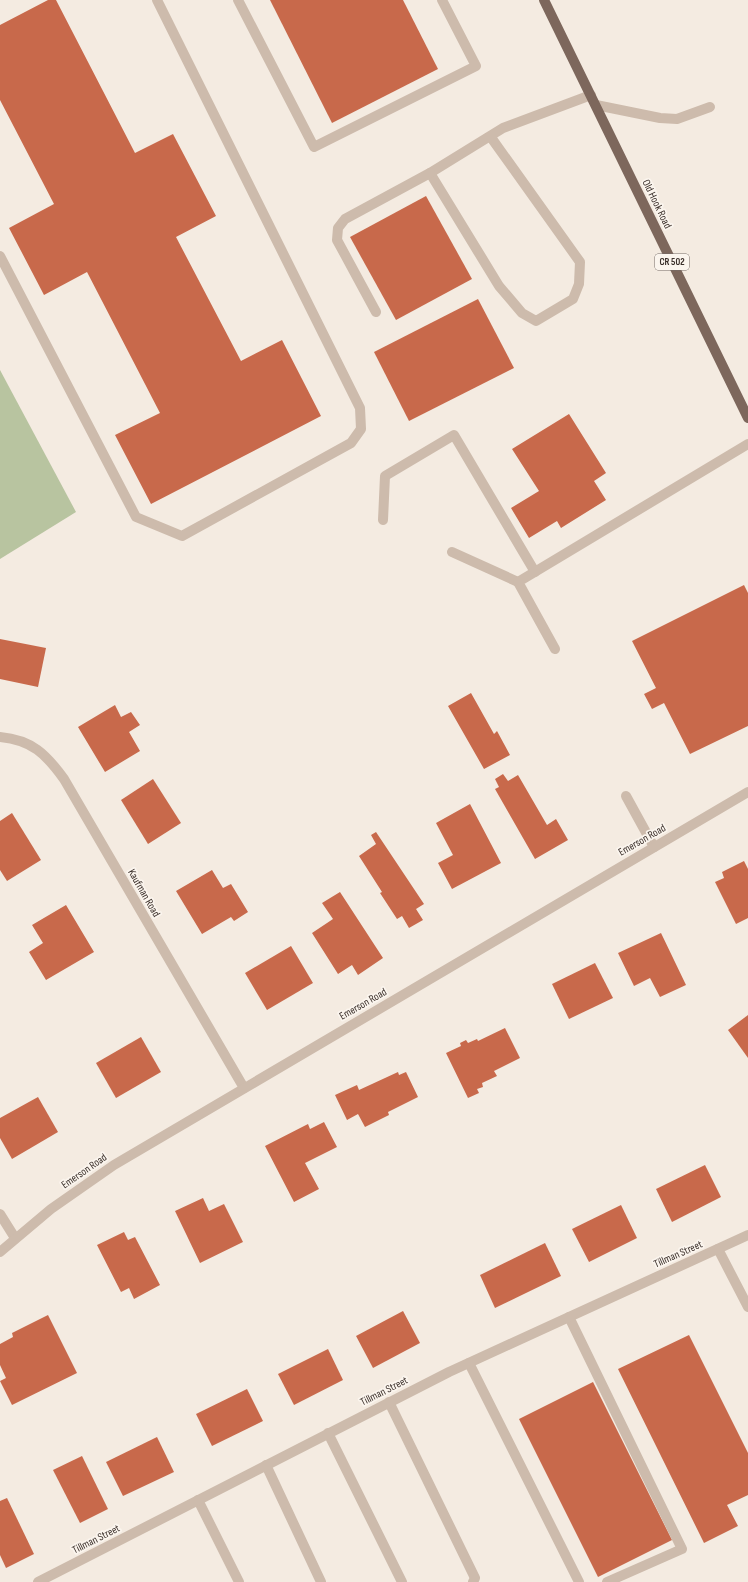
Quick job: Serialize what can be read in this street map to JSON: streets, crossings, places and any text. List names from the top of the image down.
{
  "streets": {
    "main road": ["Old Hook Road", "CR 502"],
    "street": ["Emerson Road", "Kaufman Road", "Tillman Street"]
  },
  "crossings": [
    ["Emerson Road", "Kaufman Road"]
  ]
}
